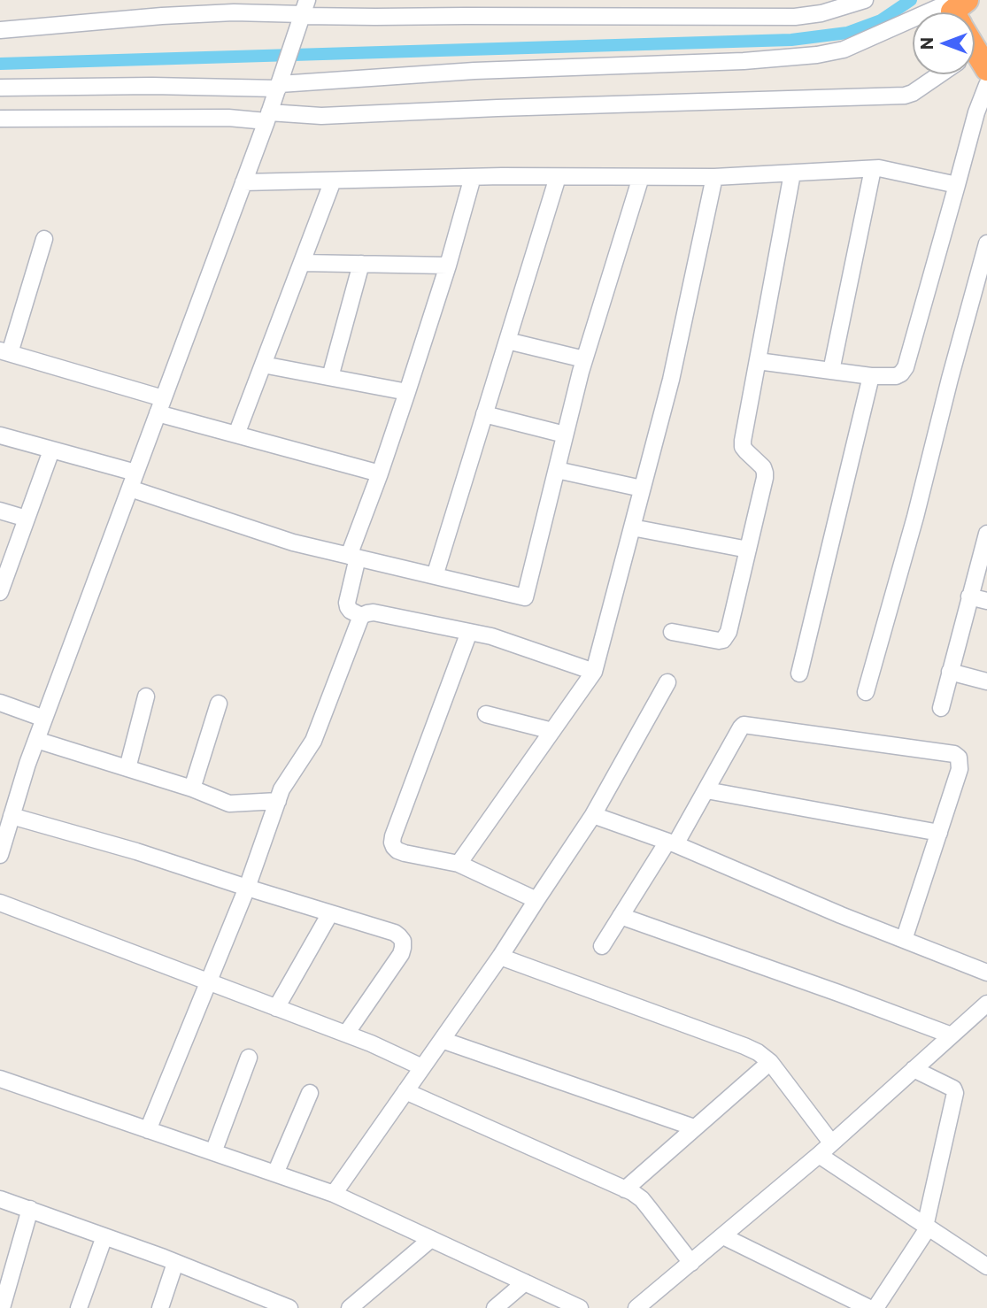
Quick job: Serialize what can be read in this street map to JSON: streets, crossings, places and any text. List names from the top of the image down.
{
  "north": "left"
}
